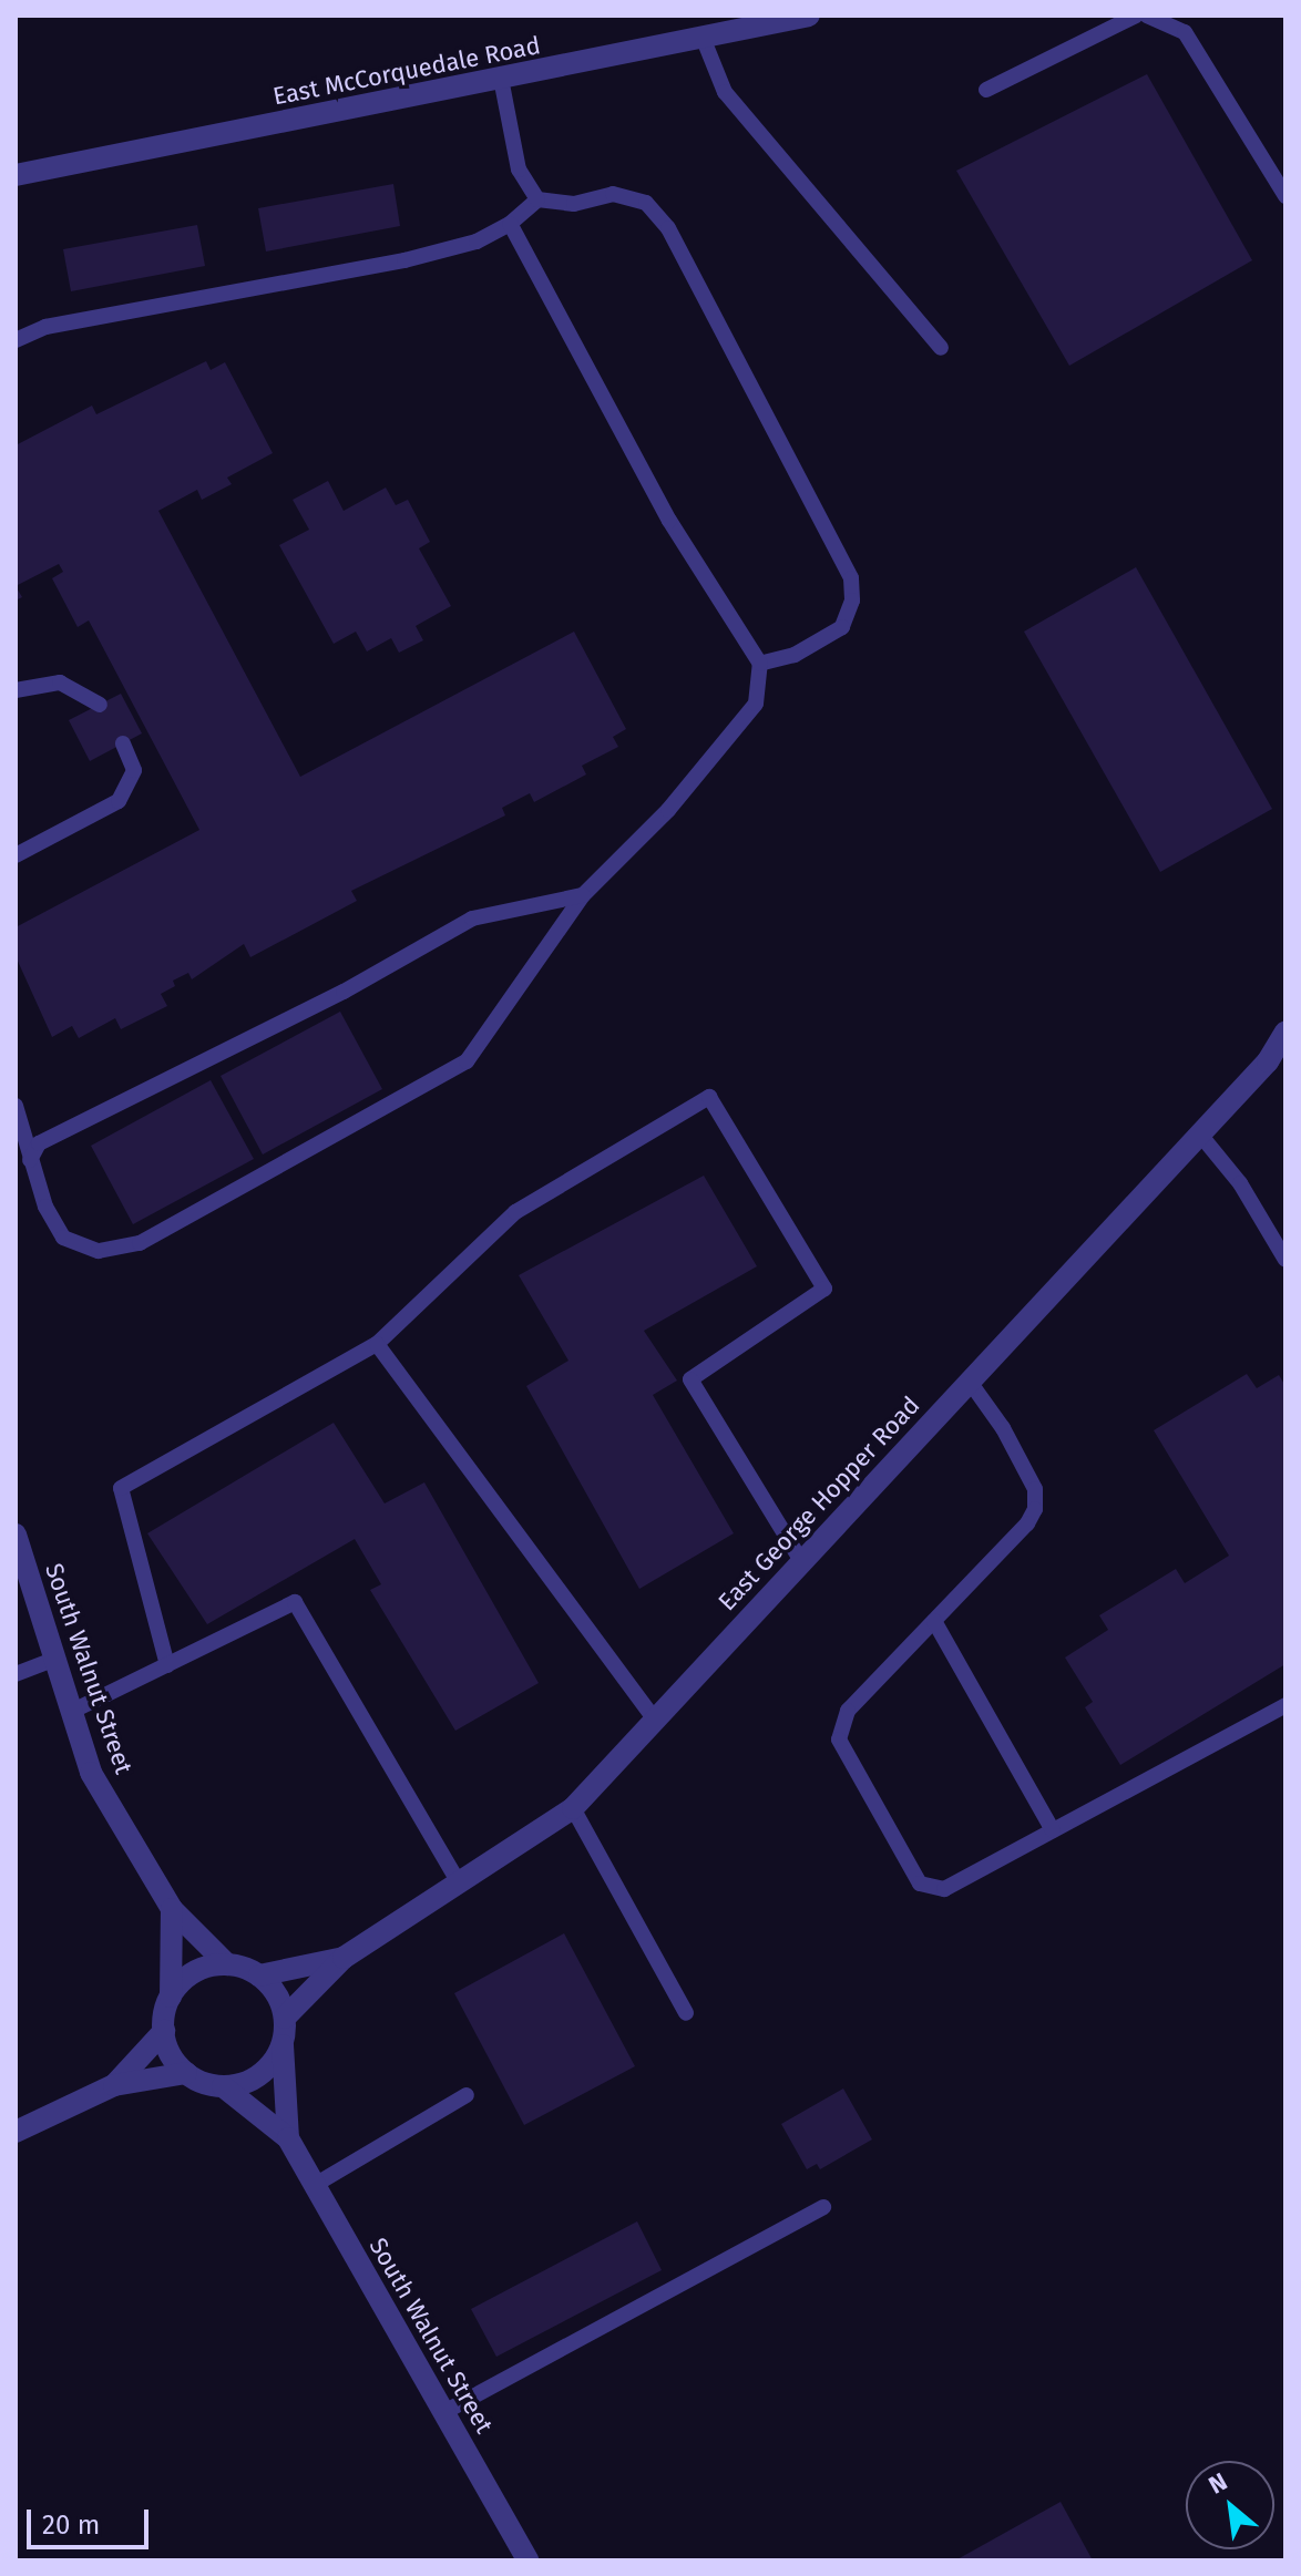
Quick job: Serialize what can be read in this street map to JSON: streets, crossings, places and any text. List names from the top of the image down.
{
  "streets": {
    "street": ["East McCorquedale Road", "East George Hopper Road", "South Walnut Street"]
  },
  "crossings": [
    ["East George Hopper Road", "South Walnut Street"]
  ],
  "scale_bar": "20 m",
  "north": "top left"
}
